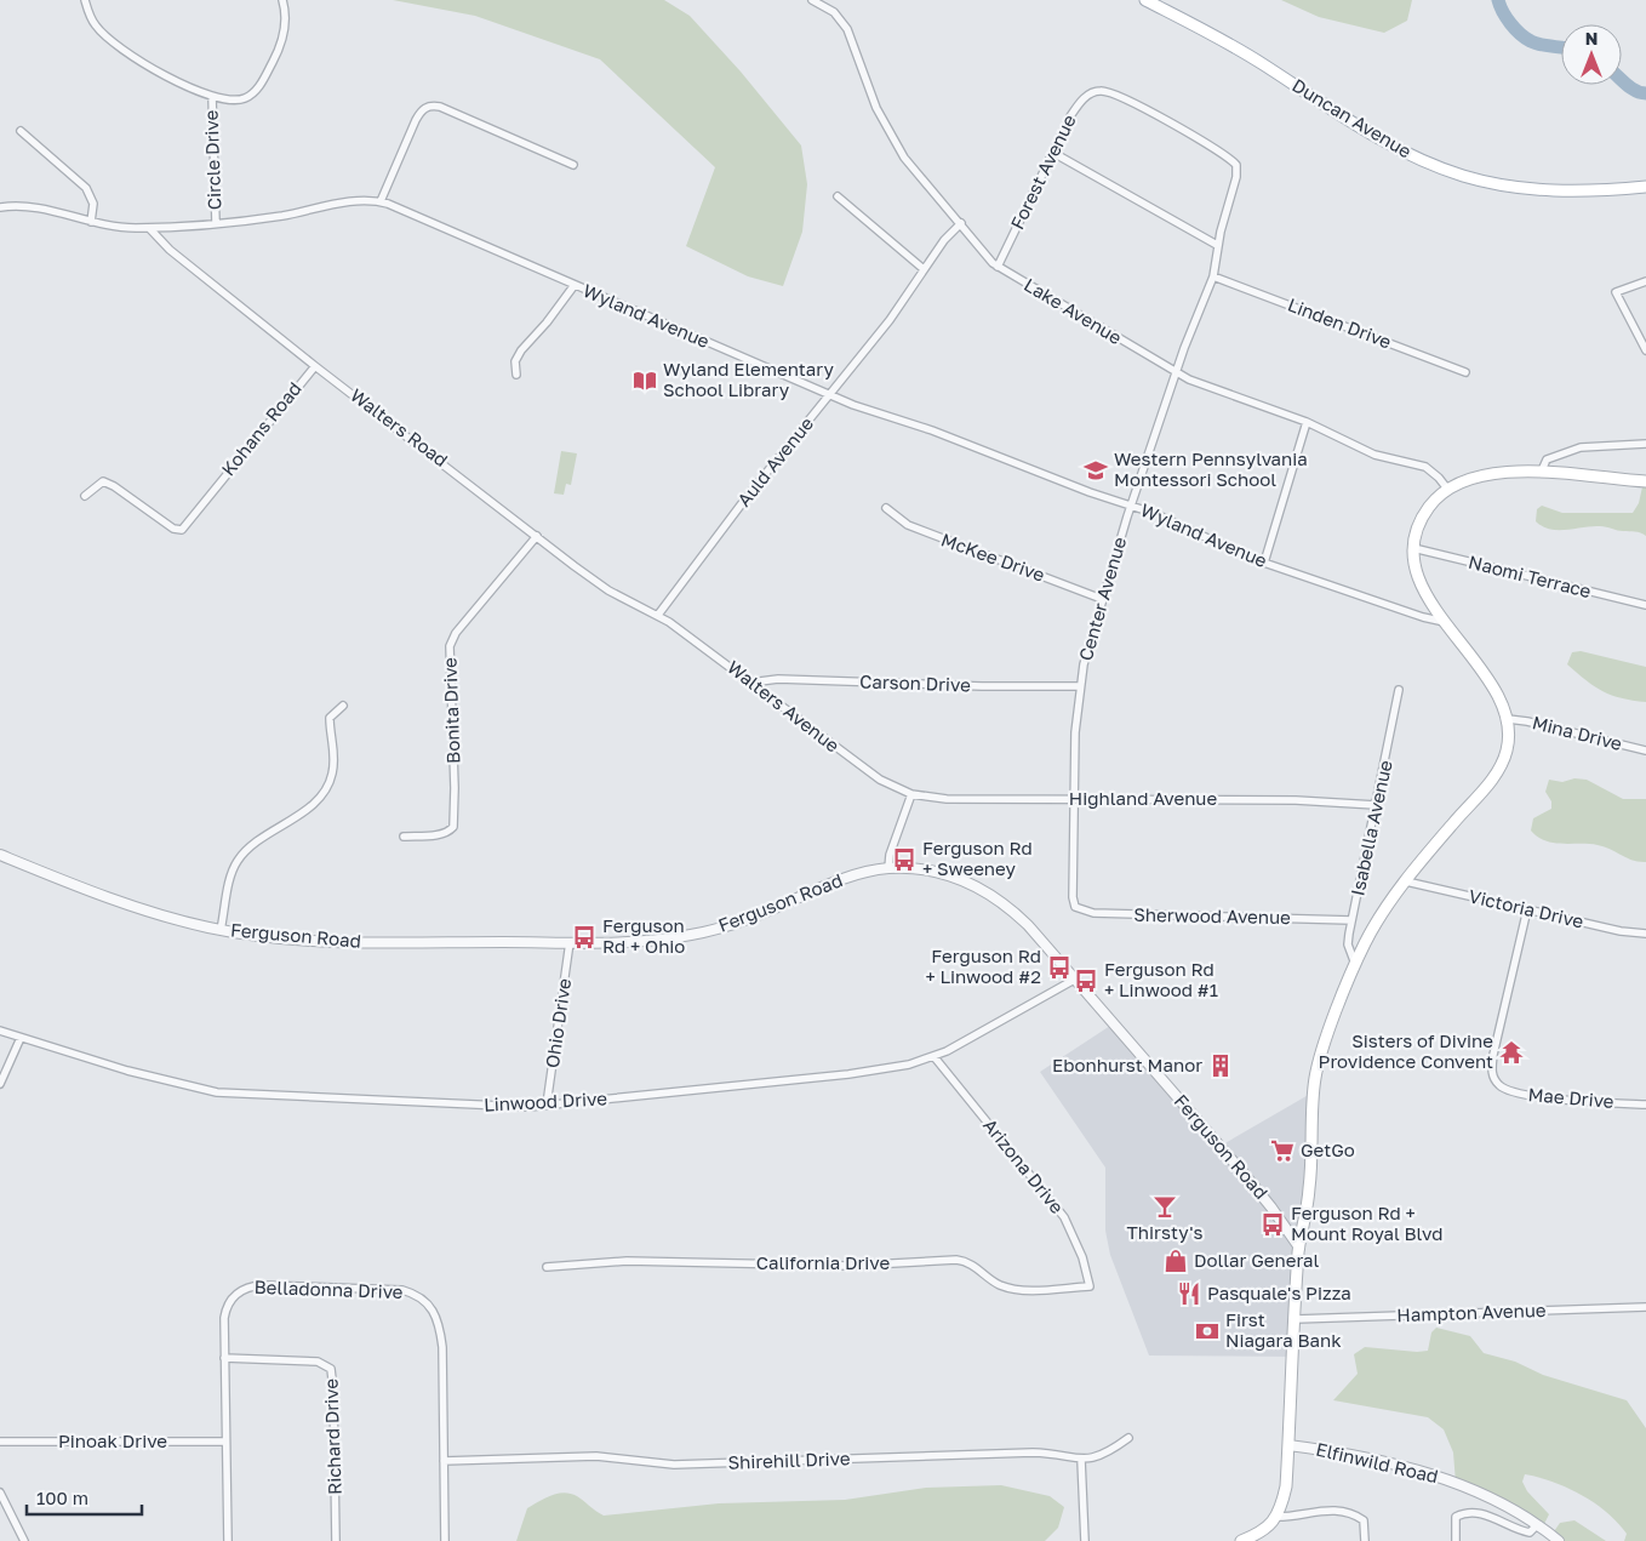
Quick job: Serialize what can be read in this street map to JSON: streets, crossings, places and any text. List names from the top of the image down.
{
  "streets": {
    "main road": ["Duncan Avenue"],
    "street": [
      "Circle Drive",
      "Forest Avenue",
      "Lake Avenue",
      "Wyland Avenue",
      "Linden Drive",
      "Walters Road",
      "Kohans Road",
      "Auld Avenue",
      "McKee Drive",
      "Naomi Terrace",
      "Center Avenue",
      "Carson Drive",
      "Walters Avenue",
      "Bonita Drive",
      "Mina Drive",
      "Highland Avenue",
      "Isabella Avenue",
      "Ferguson Road",
      "Victoria Drive",
      "Sherwood Avenue",
      "Ohio Drive",
      "Mae Drive",
      "Linwood Drive",
      "Arizona Drive",
      "California Drive",
      "Belladonna Drive",
      "Hampton Avenue",
      "Richard Drive",
      "Pinoak Drive",
      "Shirehill Drive",
      "Elfinwild Road"
    ]
  },
  "crossings": [
    ["Circle Drive", "Wyland Avenue"],
    ["Forest Avenue", "Lake Avenue"],
    ["Forest Avenue", "Center Avenue"],
    ["Lake Avenue", "Auld Avenue"],
    ["Lake Avenue", "Center Avenue"],
    ["Wyland Avenue", "Walters Road"],
    ["Wyland Avenue", "Auld Avenue"],
    ["Wyland Avenue", "Center Avenue"],
    ["Linden Drive", "Center Avenue"],
    ["Walters Road", "Kohans Road"],
    ["Walters Road", "Auld Avenue"],
    ["Walters Road", "Walters Avenue"],
    ["Walters Road", "Bonita Drive"],
    ["Auld Avenue", "Walters Avenue"],
    ["McKee Drive", "Center Avenue"],
    ["Center Avenue", "Carson Drive"],
    ["Center Avenue", "Highland Avenue"],
    ["Center Avenue", "Sherwood Avenue"],
    ["Carson Drive", "Walters Avenue"],
    ["Walters Avenue", "Highland Avenue"],
    ["Highland Avenue", "Isabella Avenue"],
    ["Isabella Avenue", "Sherwood Avenue"],
    ["Ferguson Road", "Ohio Drive"],
    ["Ferguson Road", "Linwood Drive"],
    ["Victoria Drive", "Mae Drive"],
    ["Ohio Drive", "Linwood Drive"],
    ["Linwood Drive", "Arizona Drive"],
    ["Arizona Drive", "California Drive"],
    ["Belladonna Drive", "Richard Drive"],
    ["Belladonna Drive", "Pinoak Drive"],
    ["Belladonna Drive", "Shirehill Drive"]
  ],
  "places": {
    "library": ["Wyland Elementary School Library"],
    "school or university": ["Western Pennsylvania Montessori School"],
    "bus stop": [
      "Ferguson Rd + Sweeney",
      "Ferguson Rd + Ohio",
      "Ferguson Rd + Linwood #2",
      "Ferguson Rd + Linwood #1",
      "Ferguson Rd + Mount Royal Blvd"
    ],
    "temple": ["Sisters of Divine Providence Convent"],
    "building": ["Ebonhurst Manor"],
    "supermarket": ["GetGo"],
    "bar": ["Thirsty's"],
    "shop": ["Dollar General"],
    "restaurant": ["Pasquale's Pizza"],
    "bank": ["First Niagara Bank"]
  },
  "scale_bar": "100 m",
  "north": "top"
}
